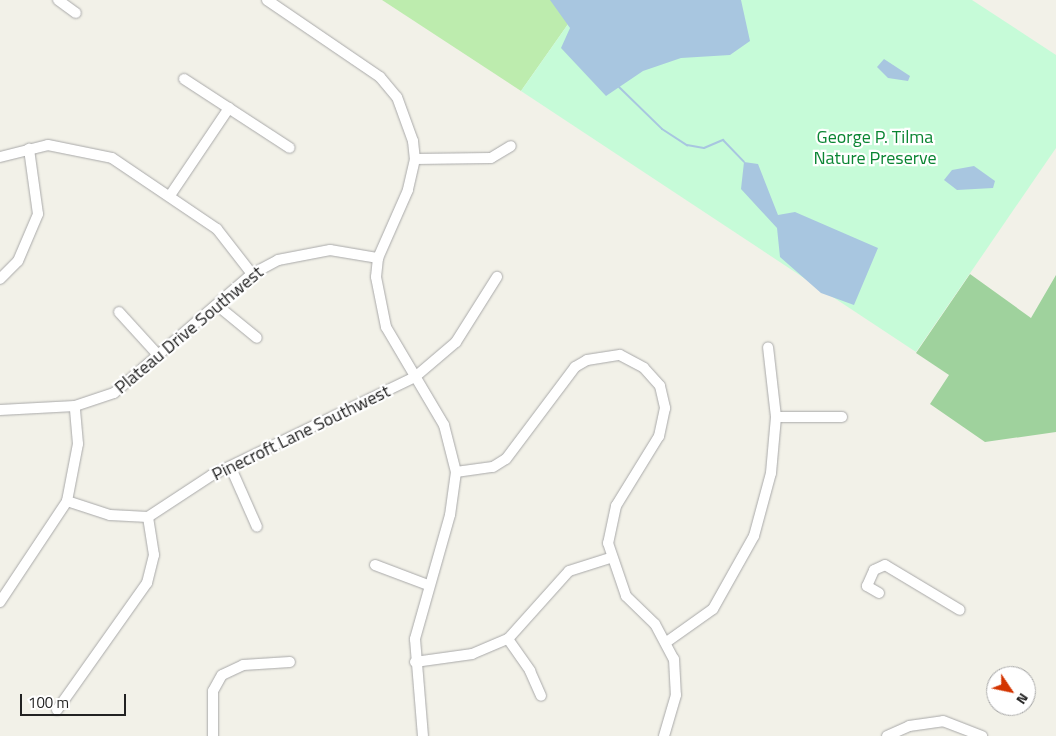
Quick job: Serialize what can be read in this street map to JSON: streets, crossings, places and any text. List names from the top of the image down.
{
  "streets": {
    "street": ["Plateau Drive Southwest", "Pinecroft Lane Southwest"]
  },
  "parks": ["George P. Tilma Nature Preserve"],
  "scale_bar": "100 m",
  "north": "bottom right"
}
